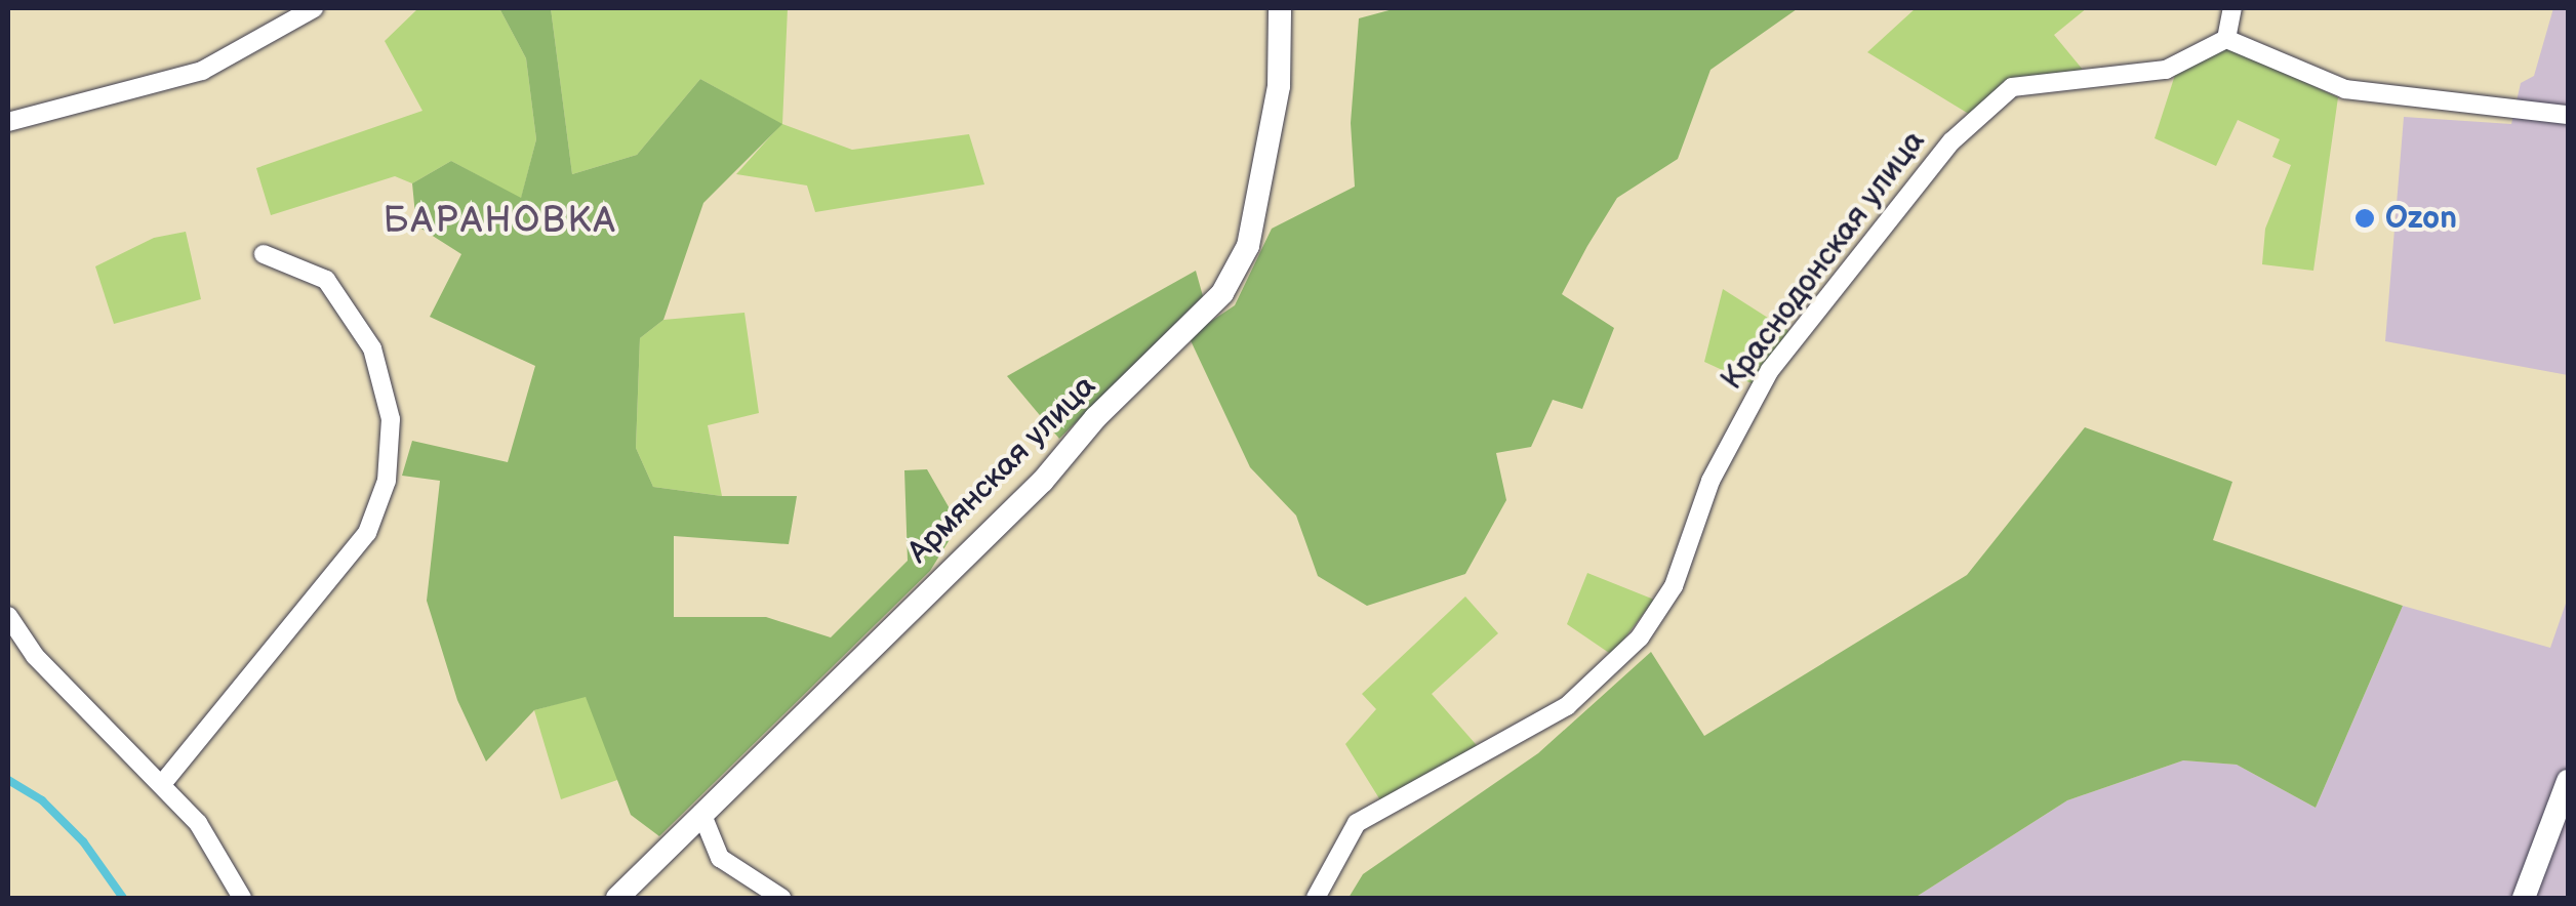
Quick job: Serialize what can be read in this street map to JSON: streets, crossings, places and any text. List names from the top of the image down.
{
  "streets": {
    "street": ["Краснодонская улица", "Армянская улица"]
  },
  "districts": ["БАРАНОВКА"],
  "places": ["Ozon"]
}
